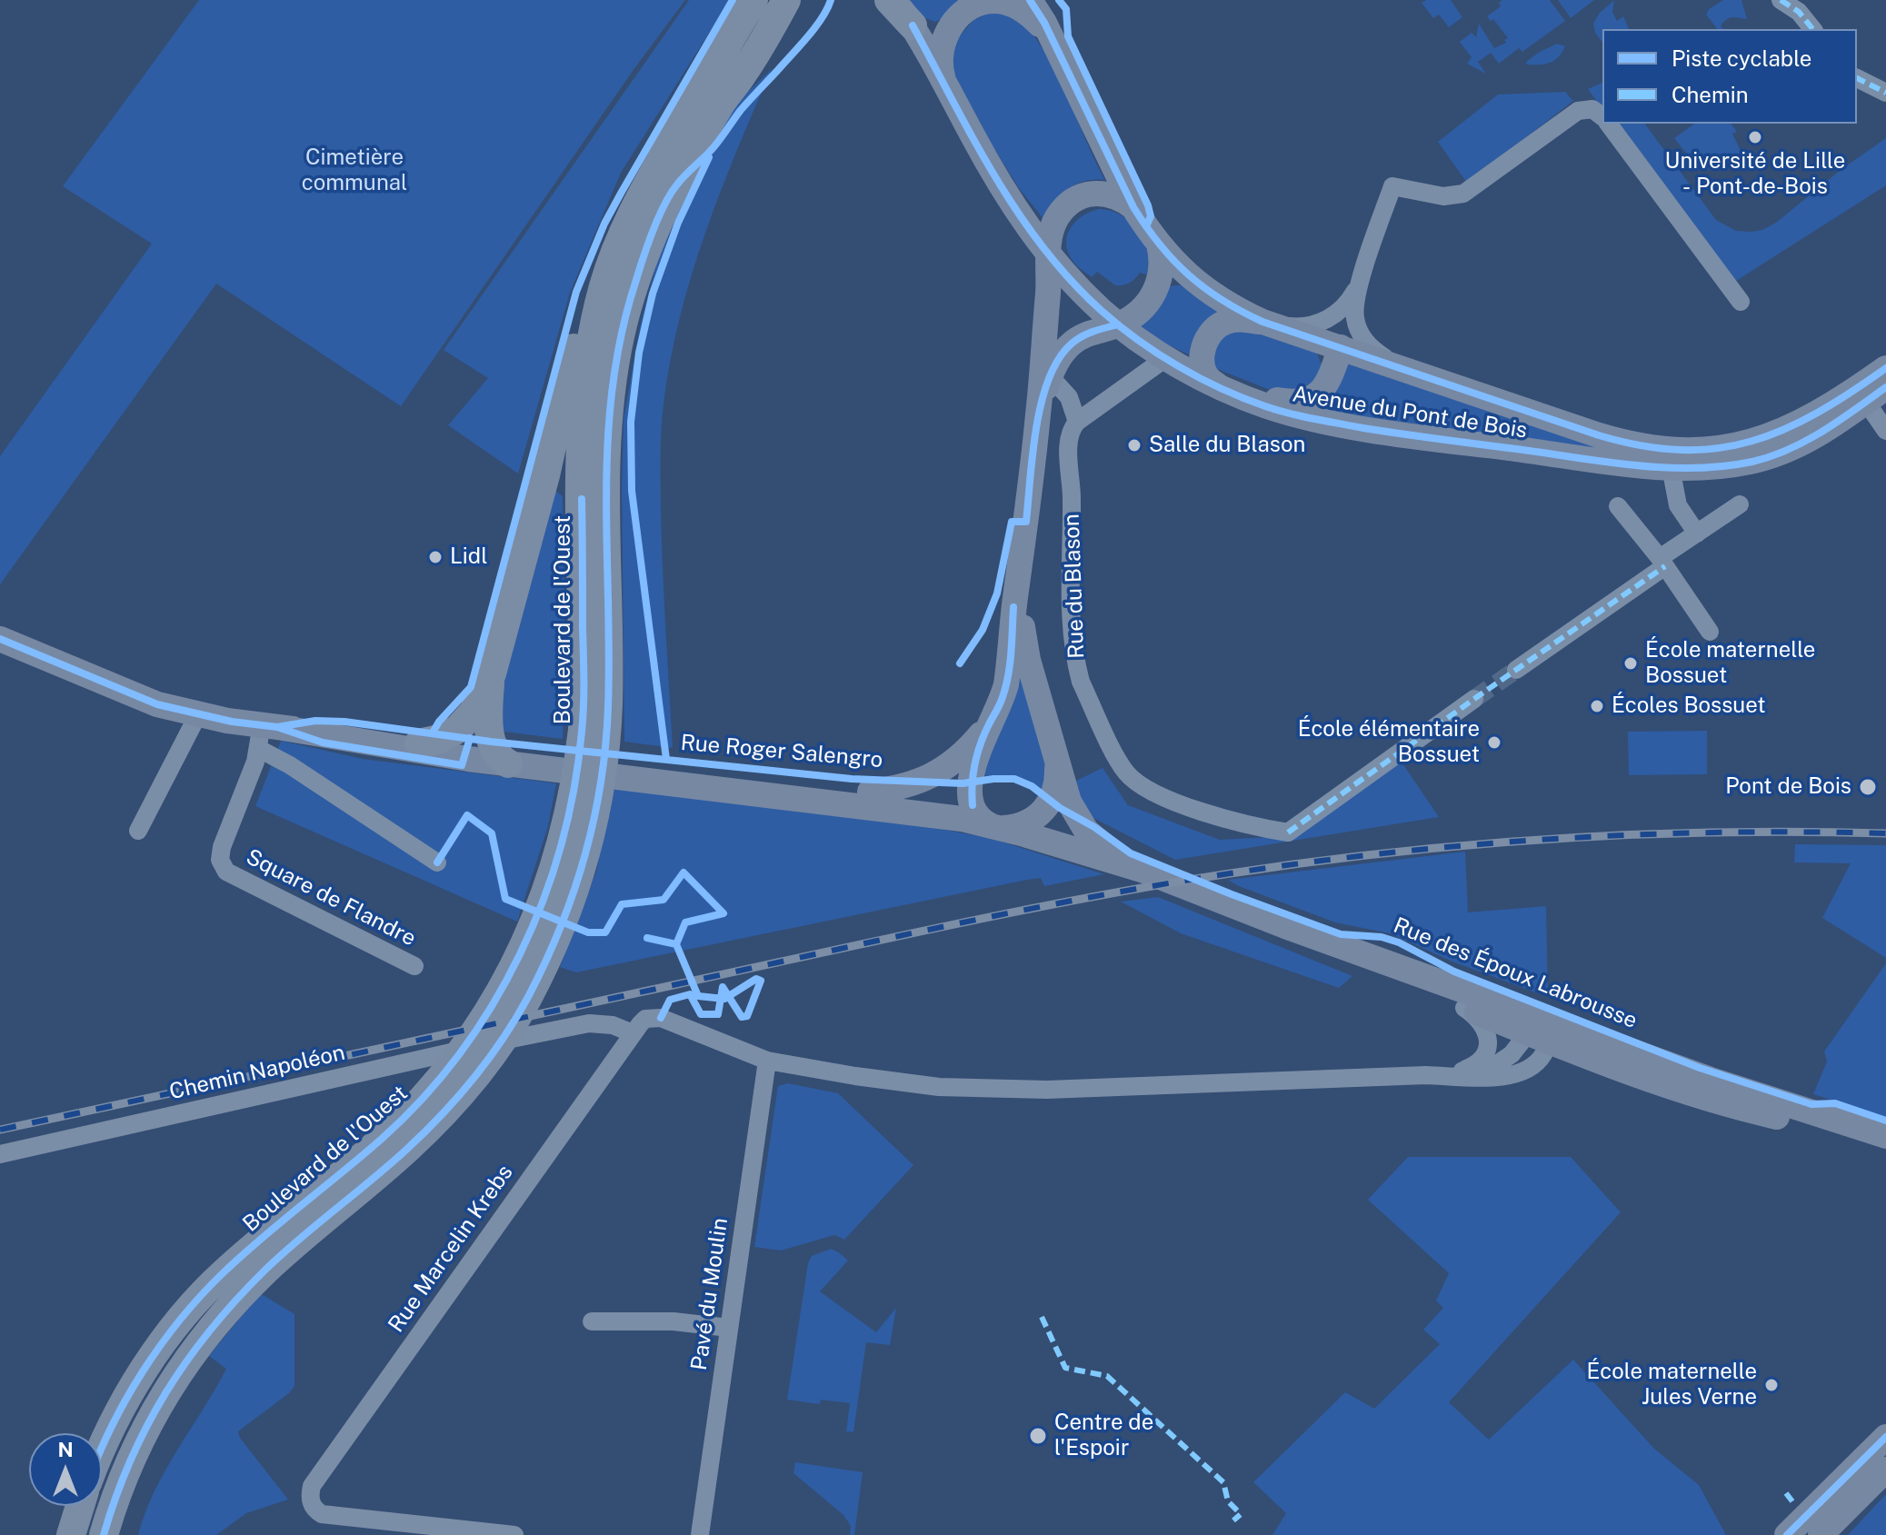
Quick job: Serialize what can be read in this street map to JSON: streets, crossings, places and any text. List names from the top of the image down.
{
  "streets": {
    "main road": [
      "Avenue du Pont de Bois",
      "Rue du Blason",
      "Boulevard de l'Ouest",
      "Rue Roger Salengro",
      "Rue des Époux Labrousse"
    ],
    "street": [
      "Square de Flandre",
      "Chemin Napoléon",
      "Rue Marcelin Krebs",
      "Pavé du Moulin"
    ]
  },
  "crossings": [
    ["Avenue du Pont de Bois", "Rue du Blason"],
    ["Rue du Blason", "Rue Roger Salengro"],
    ["Rue du Blason", "Rue des Époux Labrousse"],
    ["Rue Roger Salengro", "Square de Flandre"],
    ["Rue Roger Salengro", "Rue des Époux Labrousse"],
    ["Chemin Napoléon", "Rue Marcelin Krebs"]
  ],
  "parks": ["Cimetière communal"],
  "places": [
    "Université de Lille - Pont-de-Bois",
    "Salle du Blason",
    "Lidl",
    "École maternelle Bossuet",
    "Écoles Bossuet",
    "École élémentaire Bossuet",
    "Pont de Bois",
    "École maternelle Jules Verne",
    "Centre de l'Espoir"
  ],
  "legend": ["Piste cyclable", "Chemin"],
  "north": "top"
}
